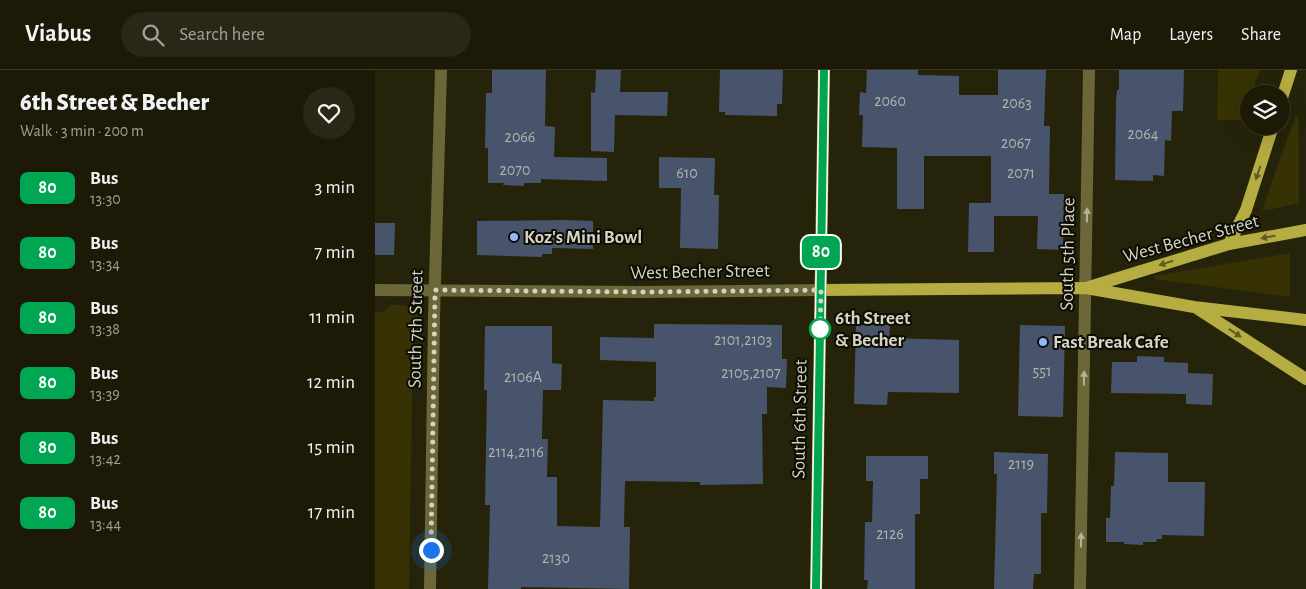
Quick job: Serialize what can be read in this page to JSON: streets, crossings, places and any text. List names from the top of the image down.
{
  "streets": {
    "main road": ["West Becher Street", "South 6th Street"],
    "street": ["South 5th Place", "South 7th Street"]
  },
  "crossings": [
    ["West Becher Street", "South 5th Place"],
    ["West Becher Street", "South 7th Street"],
    ["West Becher Street", "South 6th Street"]
  ],
  "one_way": ["South 5th Place"],
  "places": ["Koz's Mini Bowl", "6th Street & Becher", "Fast Break Cafe"],
  "lines": ["bus line 80"],
  "house_numbers": [
    "2060",
    "2063",
    "2064",
    "2066",
    "2067",
    "2070",
    "610",
    "2071",
    "2101,2103",
    "551",
    "2105,2107",
    "2106A",
    "2114,2116",
    "2119",
    "2126",
    "2130"
  ],
  "page": {
    "header": "Viabus",
    "search": "Search here",
    "nav": ["Map", "Layers", "Share"],
    "heading": ["6th Street & Becher", "Walk · 3 min · 200 m"],
    "on_map": "80",
    "list": [
      {
        "mark": "80",
        "name": "Bus",
        "note": "13:30",
        "value": "3 min"
      },
      {
        "mark": "80",
        "name": "Bus",
        "note": "13:34",
        "value": "7 min"
      },
      {
        "mark": "80",
        "name": "Bus",
        "note": "13:38",
        "value": "11 min"
      },
      {
        "mark": "80",
        "name": "Bus",
        "note": "13:39",
        "value": "12 min"
      },
      {
        "mark": "80",
        "name": "Bus",
        "note": "13:42",
        "value": "15 min"
      },
      {
        "mark": "80",
        "name": "Bus",
        "note": "13:44",
        "value": "17 min"
      }
    ]
  }
}
